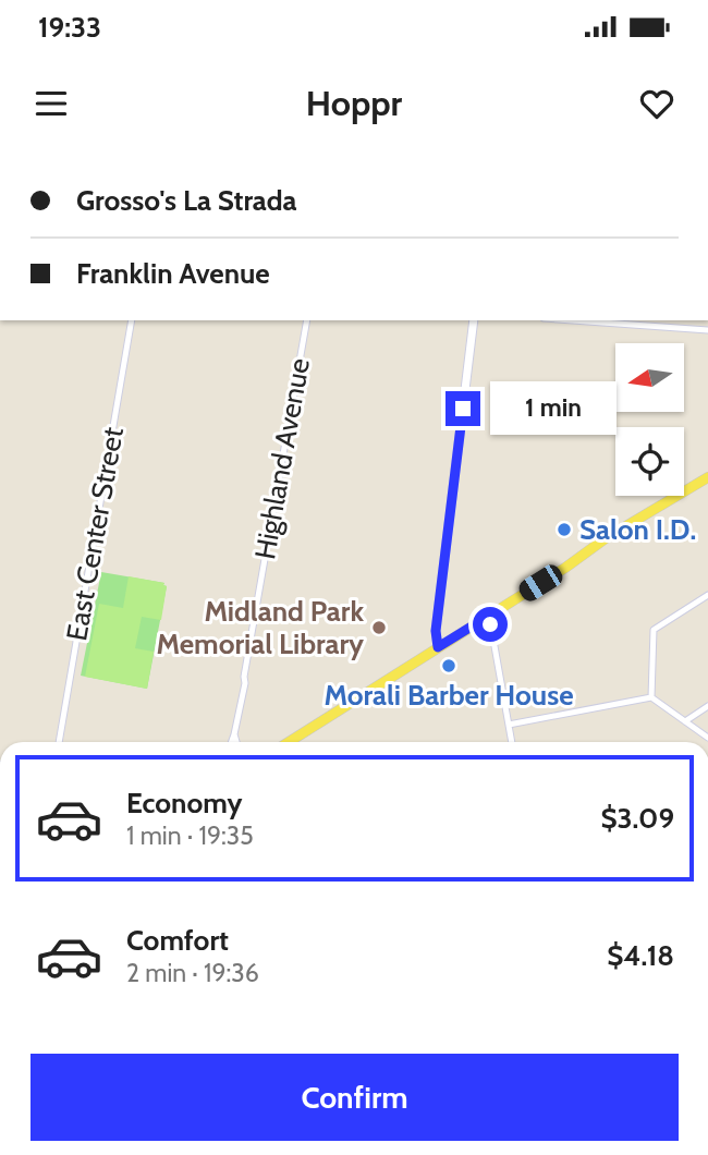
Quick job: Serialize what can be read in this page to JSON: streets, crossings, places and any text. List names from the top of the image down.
{
  "streets": {
    "street": ["Highland Avenue", "East Center Street"]
  },
  "places": ["Salon I.D.", "Midland Park Memorial Library", "Morali Barber House"],
  "north": "left",
  "page": {
    "status": "19:33",
    "header": "Hoppr",
    "banner": ["Grosso's La Strada", "Franklin Avenue"],
    "bubble": "1 min",
    "list": [
      {
        "name": "Economy",
        "note": "1 min · 19:35",
        "value": "$3.09"
      },
      {
        "name": "Comfort",
        "note": "2 min · 19:36",
        "value": "$4.18"
      }
    ],
    "buttons": "Confirm"
  }
}
